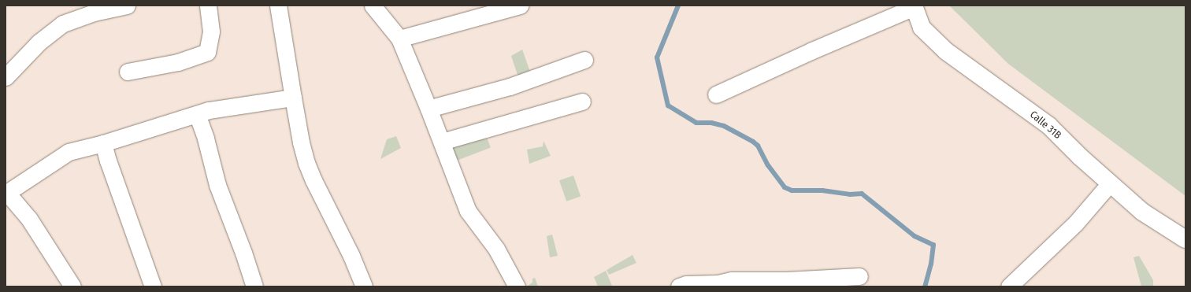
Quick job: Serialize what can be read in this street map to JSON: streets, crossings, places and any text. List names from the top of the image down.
{
  "streets": {
    "street": ["Calle 31B"]
  }
}
